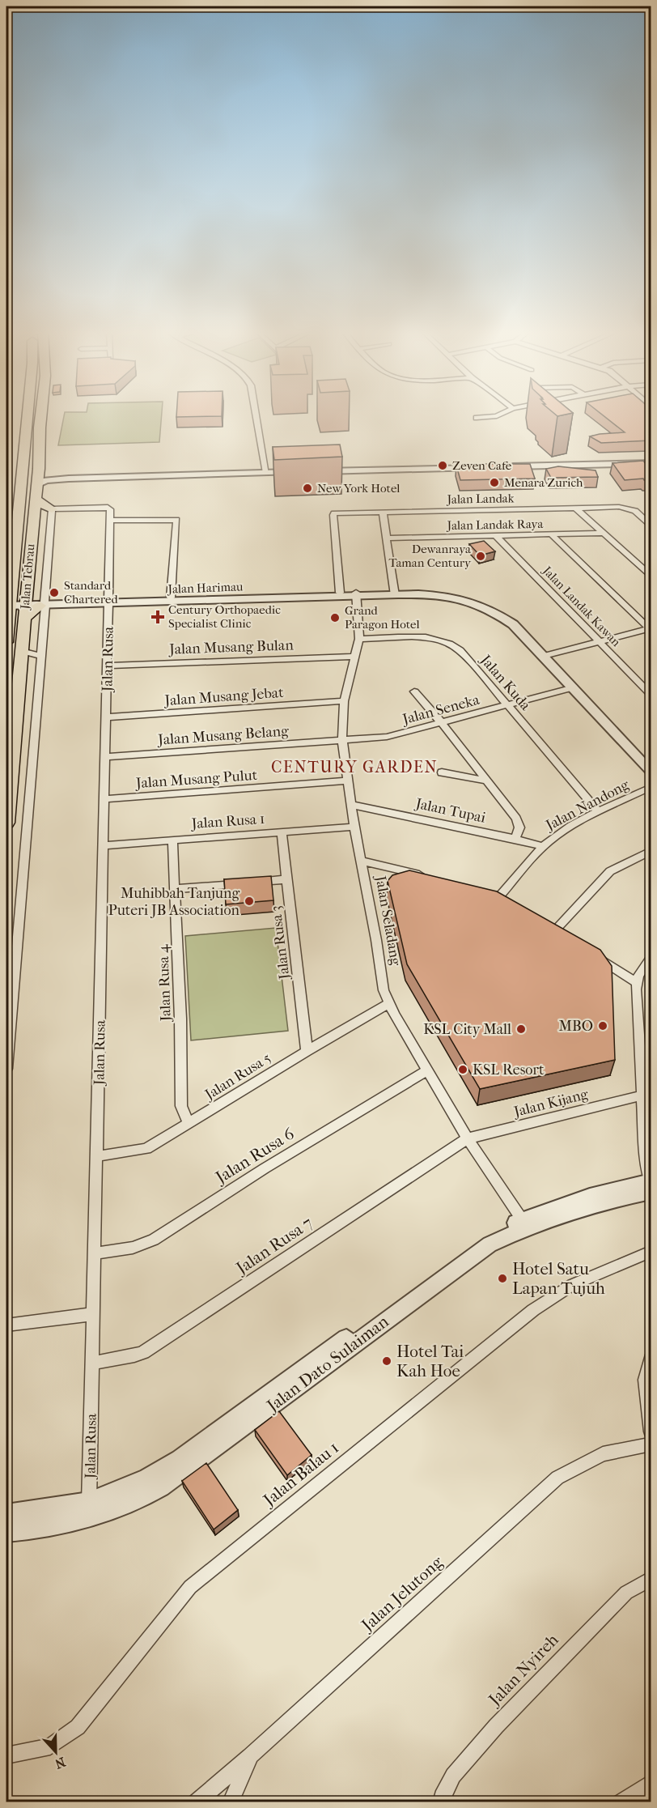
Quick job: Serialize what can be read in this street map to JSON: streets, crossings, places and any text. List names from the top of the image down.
{
  "streets": {
    "highway": ["Jalan Tebrau"],
    "street": [
      "Jalan Landak",
      "Jalan Landak Raya",
      "Jalan Harimau",
      "Jalan Landak Kawan",
      "Jalan Musang Bulan",
      "Jalan Rusa",
      "Jalan Kuda",
      "Jalan Musang Jebat",
      "Jalan Seneka",
      "Jalan Musang Belang",
      "Jalan Musang Pulut",
      "Jalan Nandong",
      "Jalan Tupai",
      "Jalan Rusa 1",
      "Jalan Seladang",
      "Jalan Rusa 3",
      "Jalan Rusa 4",
      "Jalan Rusa 5",
      "Jalan Kijang",
      "Jalan Rusa 6",
      "Jalan Rusa 7",
      "Jalan Dato Sulaiman",
      "Jalan Balau 1",
      "Jalan Jelutong",
      "Jalan Nyireh"
    ]
  },
  "crossings": [
    ["Jalan Landak", "Jalan Harimau"],
    ["Jalan Landak Raya", "Jalan Landak Kawan"],
    ["Jalan Harimau", "Jalan Rusa"],
    ["Jalan Harimau", "Jalan Seneka"],
    ["Jalan Harimau", "Jalan Seladang"],
    ["Jalan Musang Bulan", "Jalan Rusa"],
    ["Jalan Musang Bulan", "Jalan Seladang"],
    ["Jalan Rusa", "Jalan Musang Jebat"],
    ["Jalan Rusa", "Jalan Musang Belang"],
    ["Jalan Rusa", "Jalan Musang Pulut"],
    ["Jalan Rusa", "Jalan Rusa 1"],
    ["Jalan Rusa", "Jalan Rusa 5"],
    ["Jalan Rusa", "Jalan Rusa 6"],
    ["Jalan Rusa", "Jalan Rusa 7"],
    ["Jalan Rusa", "Jalan Dato Sulaiman"],
    ["Jalan Kuda", "Jalan Seneka"],
    ["Jalan Kuda", "Jalan Nandong"],
    ["Jalan Kuda", "Jalan Seladang"],
    ["Jalan Musang Jebat", "Jalan Seladang"],
    ["Jalan Seneka", "Jalan Musang Belang"],
    ["Jalan Seneka", "Jalan Seladang"],
    ["Jalan Musang Belang", "Jalan Seladang"],
    ["Jalan Musang Pulut", "Jalan Seladang"],
    ["Jalan Nandong", "Jalan Tupai"],
    ["Jalan Tupai", "Jalan Seladang"],
    ["Jalan Rusa 1", "Jalan Seladang"],
    ["Jalan Rusa 1", "Jalan Rusa 3"],
    ["Jalan Rusa 1", "Jalan Rusa 4"],
    ["Jalan Seladang", "Jalan Rusa 5"],
    ["Jalan Seladang", "Jalan Kijang"],
    ["Jalan Seladang", "Jalan Rusa 6"],
    ["Jalan Seladang", "Jalan Rusa 7"],
    ["Jalan Seladang", "Jalan Dato Sulaiman"],
    ["Jalan Rusa 3", "Jalan Rusa 5"],
    ["Jalan Rusa 4", "Jalan Rusa 5"],
    ["Jalan Kijang", "Jalan Rusa 7"]
  ],
  "districts": ["CENTURY GARDEN"],
  "places": {
    "other": [
      "Zeven Cafe",
      "Menara Zurich",
      "New York Hotel",
      "Dewanraya Taman Century",
      "Standard Chartered",
      "Grand Paragon Hotel",
      "Muhibbah Tanjung Puteri JB Association",
      "MBO",
      "KSL City Mall",
      "KSL Resort",
      "Hotel Satu Lapan Tujuh",
      "Hotel Tai Kah Hoe"
    ],
    "health": ["Century Orthopaedic Specialist Clinic"]
  },
  "north": "bottom"
}
